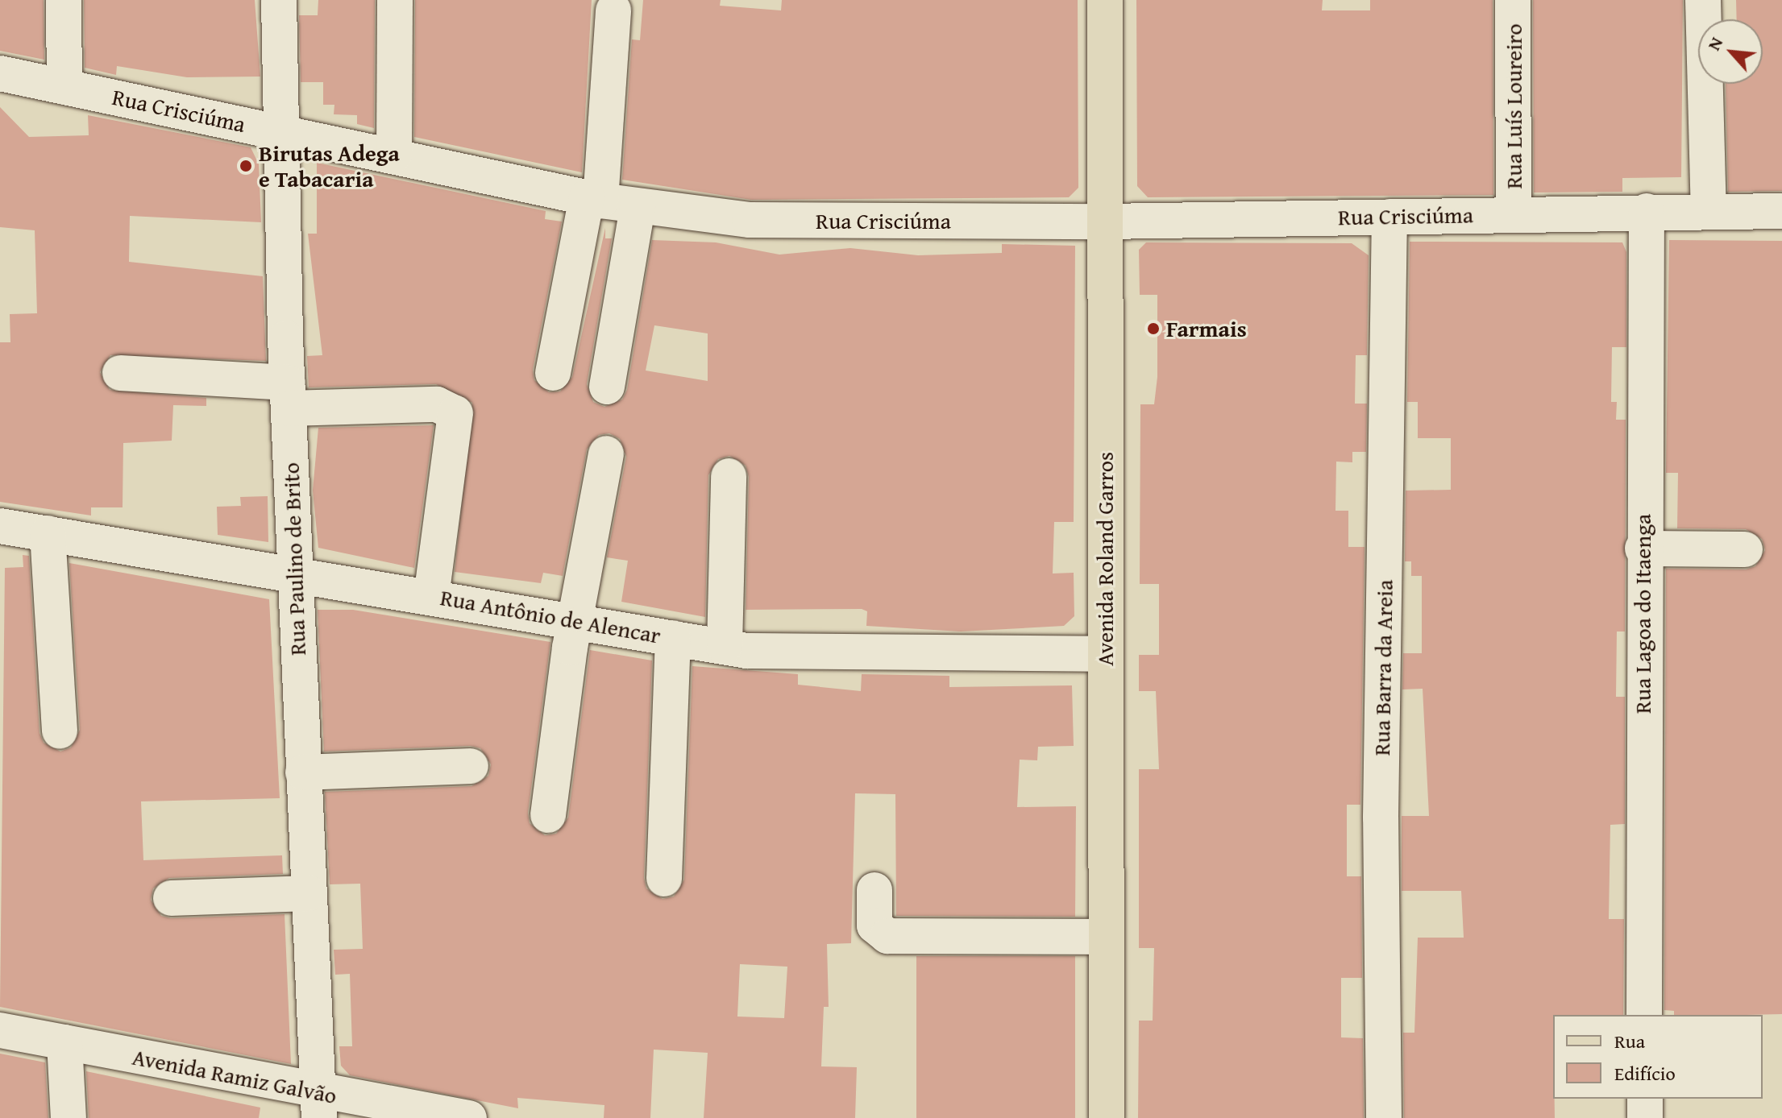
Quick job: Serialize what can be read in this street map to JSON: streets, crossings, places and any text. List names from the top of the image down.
{
  "streets": {
    "main road": ["Avenida Roland Garros"],
    "street": [
      "Rua Luís Loureiro",
      "Rua Crisciúma",
      "Rua Paulino de Brito",
      "Rua Lagoa do Itaenga",
      "Rua Antônio de Alencar",
      "Rua Barra da Areia",
      "Avenida Ramiz Galvão"
    ]
  },
  "crossings": [
    ["Rua Luís Loureiro", "Rua Crisciúma"],
    ["Rua Crisciúma", "Rua Paulino de Brito"],
    ["Rua Crisciúma", "Avenida Roland Garros"],
    ["Rua Crisciúma", "Rua Lagoa do Itaenga"],
    ["Rua Crisciúma", "Rua Barra da Areia"],
    ["Rua Paulino de Brito", "Rua Antônio de Alencar"],
    ["Rua Paulino de Brito", "Avenida Ramiz Galvão"],
    ["Avenida Roland Garros", "Rua Antônio de Alencar"]
  ],
  "places": ["Birutas Adega e Tabacaria", "Farmais"],
  "legend": ["Rua", "Edifício"],
  "north": "top left"
}
